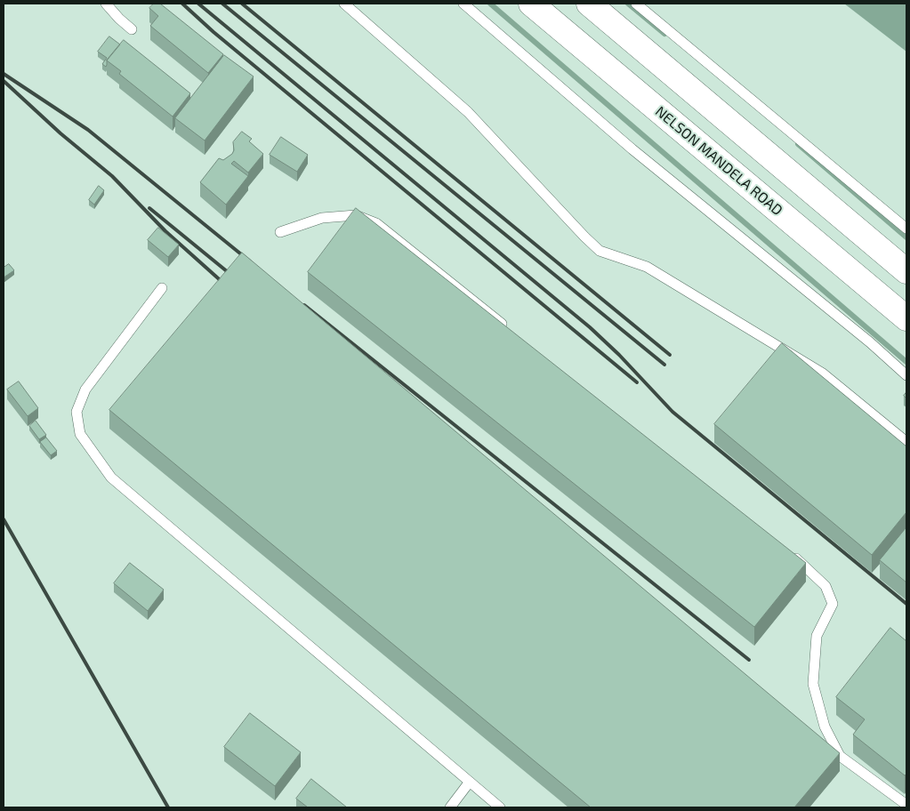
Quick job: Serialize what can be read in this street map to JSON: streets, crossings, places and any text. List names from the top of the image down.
{
  "streets": {
    "main road": ["NELSON MANDELA ROAD"]
  }
}
